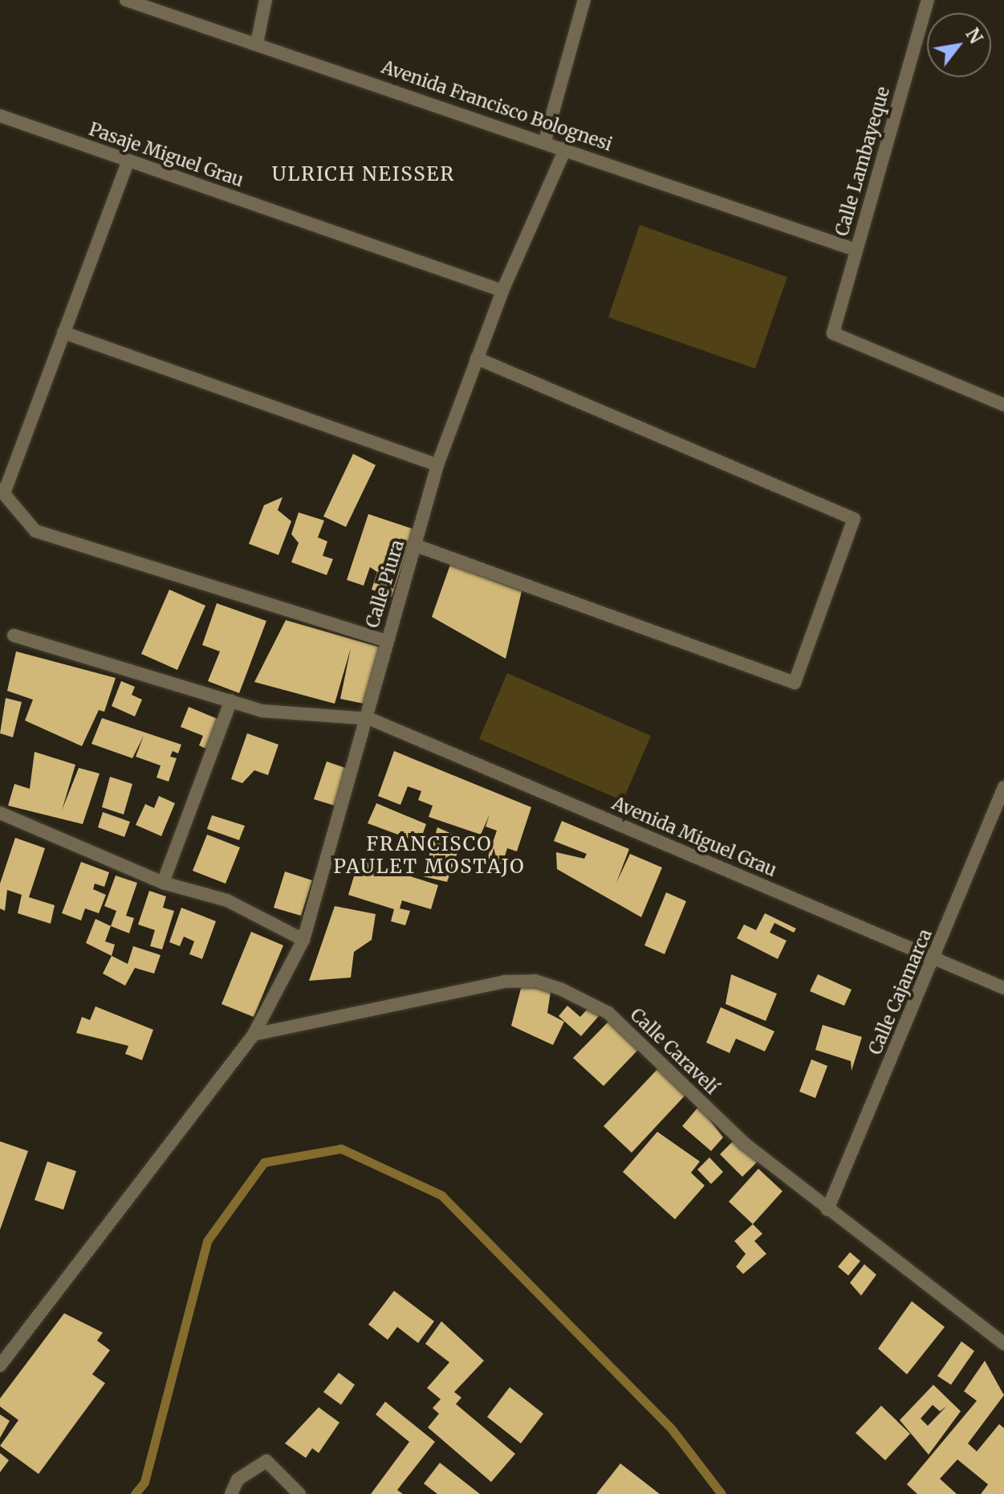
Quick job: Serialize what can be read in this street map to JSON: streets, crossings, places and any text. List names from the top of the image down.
{
  "streets": {
    "street": [
      "Avenida Francisco Bolognesi",
      "Pasaje Miguel Grau",
      "Calle Lambayeque",
      "Calle Piura",
      "Avenida Miguel Grau",
      "Calle Cajamarca",
      "Calle Caravelí"
    ]
  },
  "crossings": [
    ["Avenida Francisco Bolognesi", "Calle Lambayeque"],
    ["Avenida Francisco Bolognesi", "Calle Piura"],
    ["Pasaje Miguel Grau", "Calle Piura"],
    ["Calle Piura", "Avenida Miguel Grau"],
    ["Calle Piura", "Calle Caravelí"],
    ["Avenida Miguel Grau", "Calle Cajamarca"],
    ["Calle Cajamarca", "Calle Caravelí"]
  ],
  "districts": ["ULRICH NEISSER", "FRANCISCO PAULET MOSTAJO"],
  "north": "top right"
}
